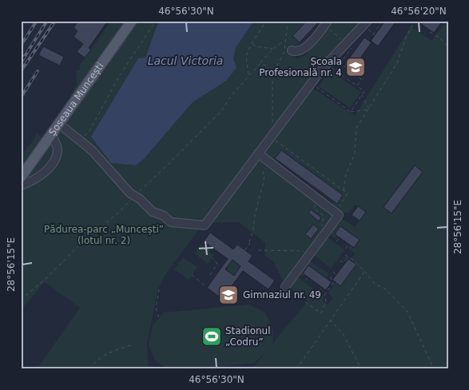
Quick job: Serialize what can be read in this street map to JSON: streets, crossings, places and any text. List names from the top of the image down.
{
  "streets": {
    "main road": ["Șoseaua Muncești"]
  },
  "water": ["Lacul Victoria"],
  "parks": ["Pădurea-parc „Muncești” (lotul nr. 2)"],
  "places": {
    "school or university": ["Școala Profesională nr. 4", "Gimnaziul nr. 49"],
    "sports": ["Stadionul „Codru”"]
  },
  "coordinates": ["46°56'30\"N", "46°56'20\"N", "28°56'15\"E"]
}
